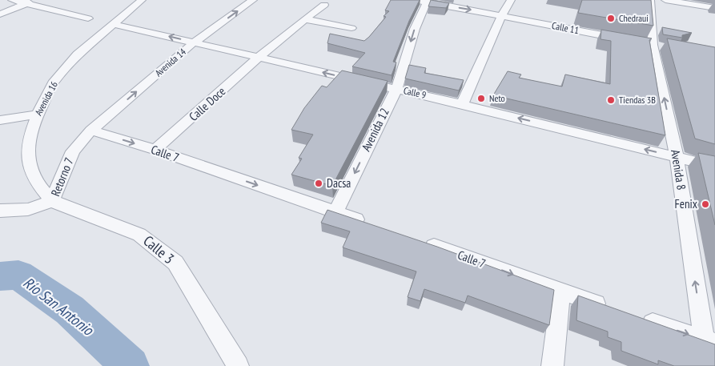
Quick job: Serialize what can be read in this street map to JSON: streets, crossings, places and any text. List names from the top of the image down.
{
  "streets": {
    "street": [
      "Calle 11",
      "Avenida 14",
      "Calle 9",
      "Avenida 16",
      "Calle Doce",
      "Avenida 12",
      "Calle 7",
      "Avenida 8",
      "Retorno 7",
      "Calle 3"
    ]
  },
  "crossings": [
    ["Calle 11", "Avenida 12"],
    ["Avenida 14", "Calle 9"],
    ["Avenida 14", "Calle 7"],
    ["Avenida 14", "Retorno 7"],
    ["Calle 9", "Avenida 16"],
    ["Calle 9", "Calle Doce"],
    ["Calle 9", "Avenida 12"],
    ["Calle 9", "Avenida 8"],
    ["Avenida 16", "Retorno 7"],
    ["Avenida 16", "Calle 3"],
    ["Calle Doce", "Calle 7"],
    ["Avenida 12", "Calle 7"],
    ["Calle 7", "Retorno 7"],
    ["Retorno 7", "Calle 3"]
  ],
  "one_way": [
    "Calle 11",
    "Avenida 14",
    "Calle 9",
    "Calle 7",
    "Avenida 8"
  ],
  "water": ["Río San Antonio"],
  "places": [
    "Chedraui",
    "Neto",
    "Tiendas 3B",
    "Dacsa",
    "Fenix"
  ]
}
